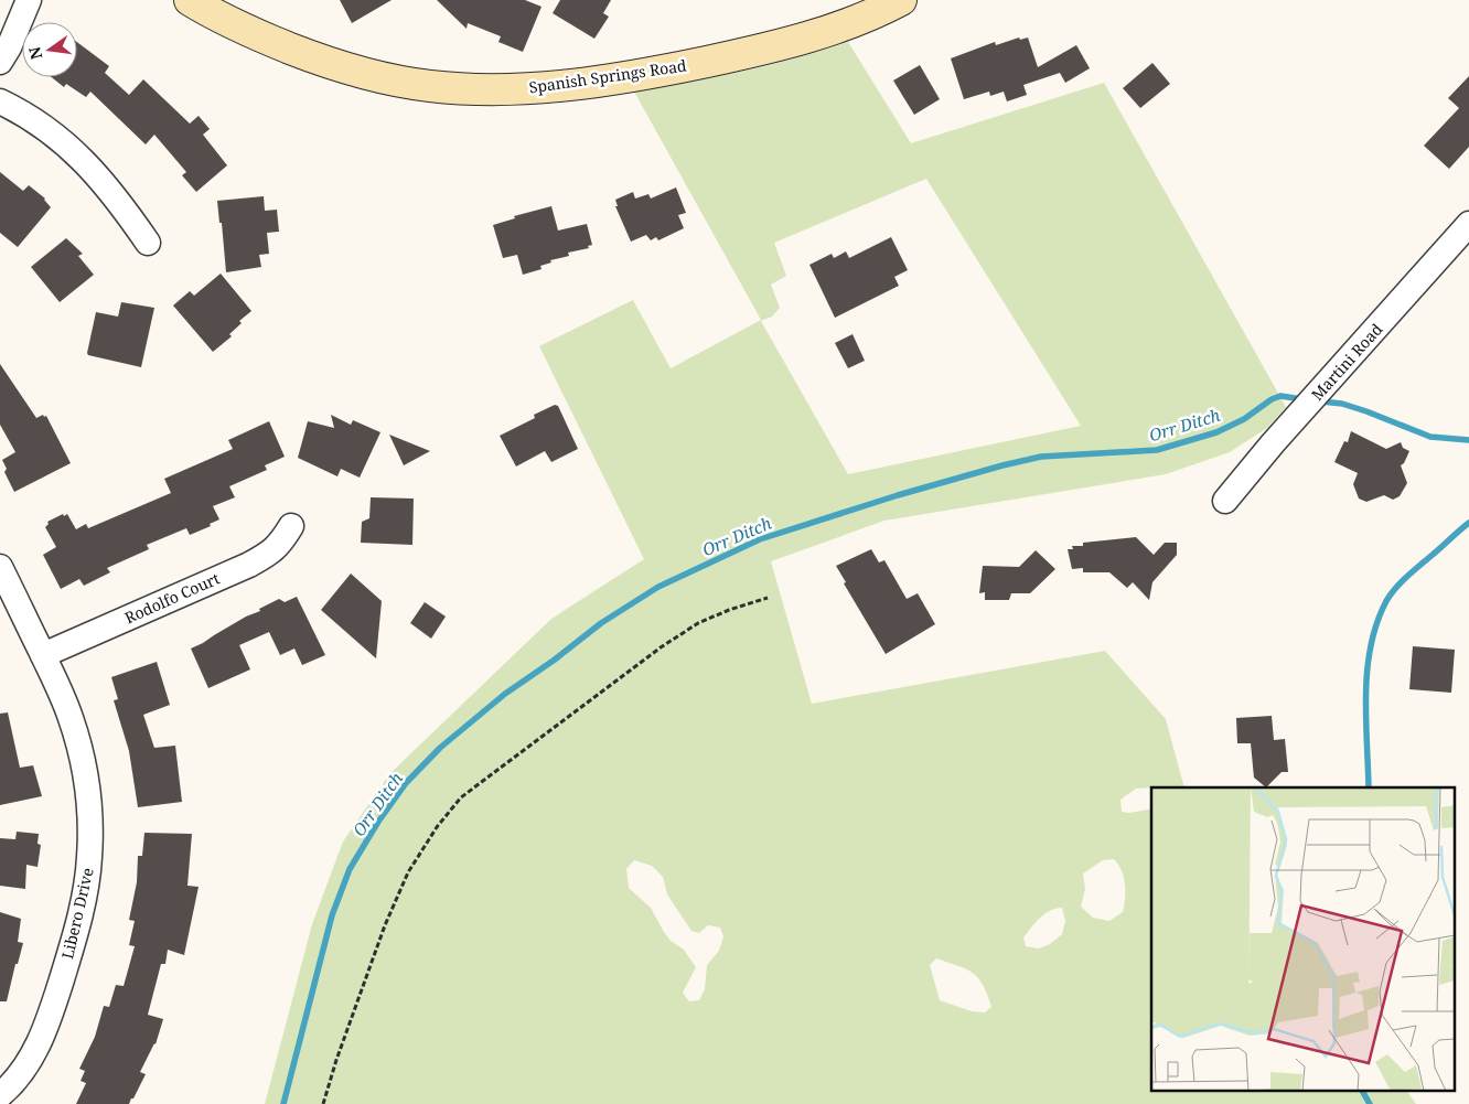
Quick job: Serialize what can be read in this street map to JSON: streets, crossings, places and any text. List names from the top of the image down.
{
  "streets": {
    "street": [
      "Spanish Springs Road",
      "Martini Road",
      "Rodolfo Court",
      "Libero Drive"
    ]
  },
  "crossings": [
    ["Rodolfo Court", "Libero Drive"]
  ],
  "water": ["Orr Ditch"],
  "north": "left"
}
